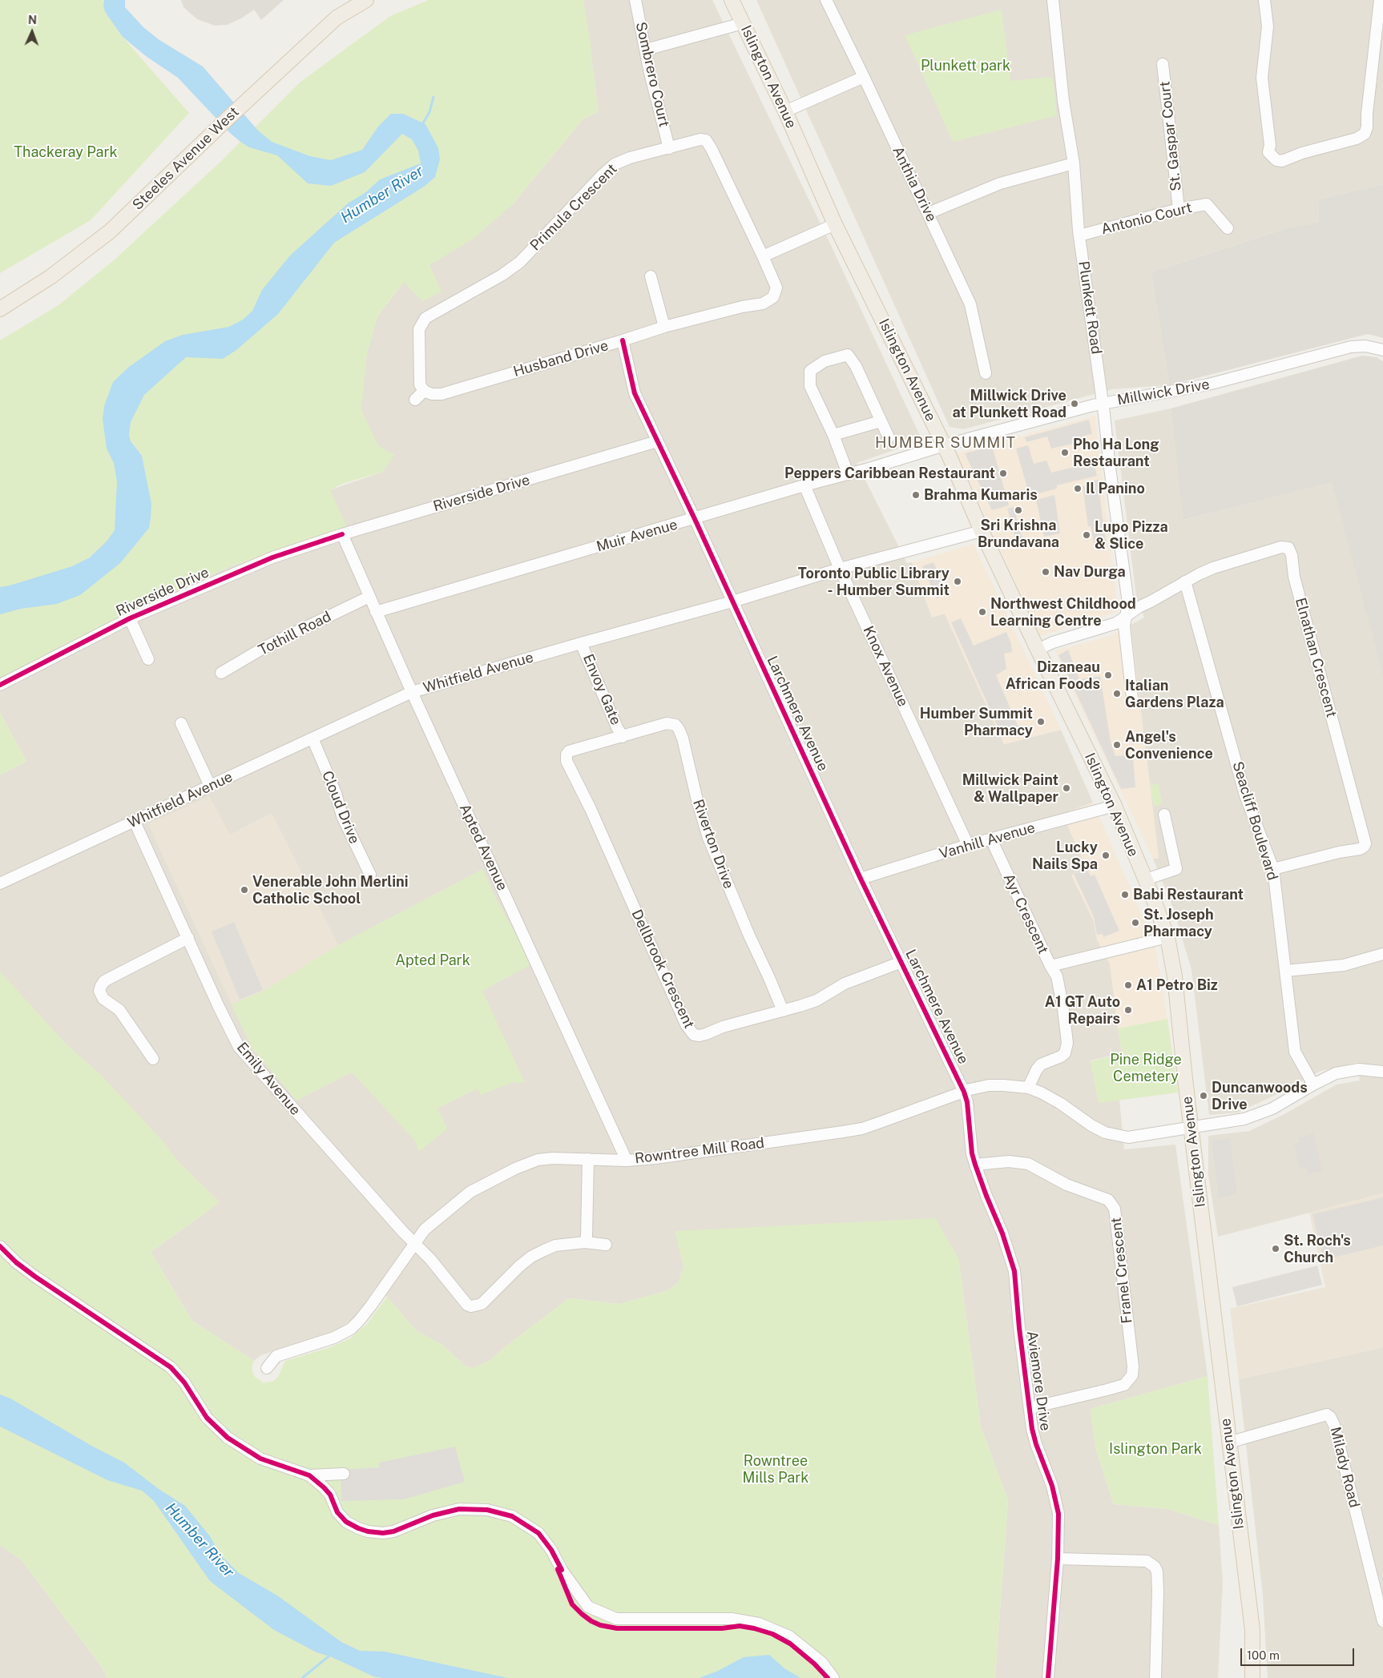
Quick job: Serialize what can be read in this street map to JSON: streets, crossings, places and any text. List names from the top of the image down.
{
  "streets": {
    "main road": ["Islington Avenue", "Steeles Avenue West"],
    "street": [
      "Sombrero Court",
      "St. Gaspar Court",
      "Anthia Drive",
      "Primula Crescent",
      "Antonio Court",
      "Plunkett Road",
      "Husband Drive",
      "Millwick Drive",
      "Riverside Drive",
      "Muir Avenue",
      "Tothill Road",
      "Elnathan Crescent",
      "Knox Avenue",
      "Whitfield Avenue",
      "Envoy Gate",
      "Larchmere Avenue",
      "Cloud Drive",
      "Seacliff Boulevard",
      "Vanhill Avenue",
      "Riverton Drive",
      "Apted Avenue",
      "Ayr Crescent",
      "Dellbrook Crescent",
      "Emily Avenue",
      "Rowntree Mill Road",
      "Franel Crescent",
      "Aviemore Drive",
      "Milady Road"
    ]
  },
  "crossings": [
    ["Sombrero Court", "Primula Crescent"],
    ["Islington Avenue", "Millwick Drive"],
    ["Islington Avenue", "Muir Avenue"],
    ["Islington Avenue", "Elnathan Crescent"],
    ["Islington Avenue", "Whitfield Avenue"],
    ["Islington Avenue", "Vanhill Avenue"],
    ["Islington Avenue", "Ayr Crescent"],
    ["Islington Avenue", "Rowntree Mill Road"],
    ["Islington Avenue", "Milady Road"],
    ["St. Gaspar Court", "Antonio Court"],
    ["Primula Crescent", "Husband Drive"],
    ["Antonio Court", "Plunkett Road"],
    ["Plunkett Road", "Millwick Drive"],
    ["Plunkett Road", "Elnathan Crescent"],
    ["Husband Drive", "Larchmere Avenue"],
    ["Millwick Drive", "Muir Avenue"],
    ["Riverside Drive", "Larchmere Avenue"],
    ["Riverside Drive", "Apted Avenue"],
    ["Muir Avenue", "Knox Avenue"],
    ["Muir Avenue", "Larchmere Avenue"],
    ["Muir Avenue", "Apted Avenue"],
    ["Tothill Road", "Apted Avenue"],
    ["Elnathan Crescent", "Seacliff Boulevard"],
    ["Knox Avenue", "Whitfield Avenue"],
    ["Knox Avenue", "Vanhill Avenue"],
    ["Whitfield Avenue", "Envoy Gate"],
    ["Whitfield Avenue", "Larchmere Avenue"],
    ["Whitfield Avenue", "Cloud Drive"],
    ["Whitfield Avenue", "Apted Avenue"],
    ["Whitfield Avenue", "Emily Avenue"],
    ["Envoy Gate", "Riverton Drive"],
    ["Envoy Gate", "Dellbrook Crescent"],
    ["Larchmere Avenue", "Vanhill Avenue"],
    ["Larchmere Avenue", "Dellbrook Crescent"],
    ["Larchmere Avenue", "Rowntree Mill Road"],
    ["Larchmere Avenue", "Aviemore Drive"],
    ["Vanhill Avenue", "Ayr Crescent"],
    ["Riverton Drive", "Dellbrook Crescent"],
    ["Apted Avenue", "Rowntree Mill Road"],
    ["Emily Avenue", "Rowntree Mill Road"],
    ["Rowntree Mill Road", "Aviemore Drive"],
    ["Franel Crescent", "Aviemore Drive"]
  ],
  "districts": ["HUMBER SUMMIT"],
  "water": ["Humber River"],
  "parks": [
    "Plunkett park",
    "Thackeray Park",
    "Apted Park",
    "Pine Ridge Cemetery",
    "Islington Park",
    "Rowntree Mills Park"
  ],
  "places": [
    "Millwick Drive at Plunkett Road",
    "Pho Ha Long Restaurant",
    "Peppers Caribbean Restaurant",
    "Il Panino",
    "Brahma Kumaris",
    "Sri Krishna Brundavana",
    "Lupo Pizza & Slice",
    "Nav Durga",
    "Toronto Public Library - Humber Summit",
    "Northwest Childhood Learning Centre",
    "Dizaneau African Foods",
    "Italian Gardens Plaza",
    "Humber Summit Pharmacy",
    "Angel's Convenience",
    "Millwick Paint & Wallpaper",
    "Lucky Nails Spa",
    "Venerable John Merlini Catholic School",
    "Babi Restaurant",
    "St. Joseph Pharmacy",
    "A1 Petro Biz",
    "A1 GT Auto Repairs",
    "Duncanwoods Drive",
    "St. Roch's Church"
  ],
  "scale_bar": "100 m",
  "north": "top"
}
